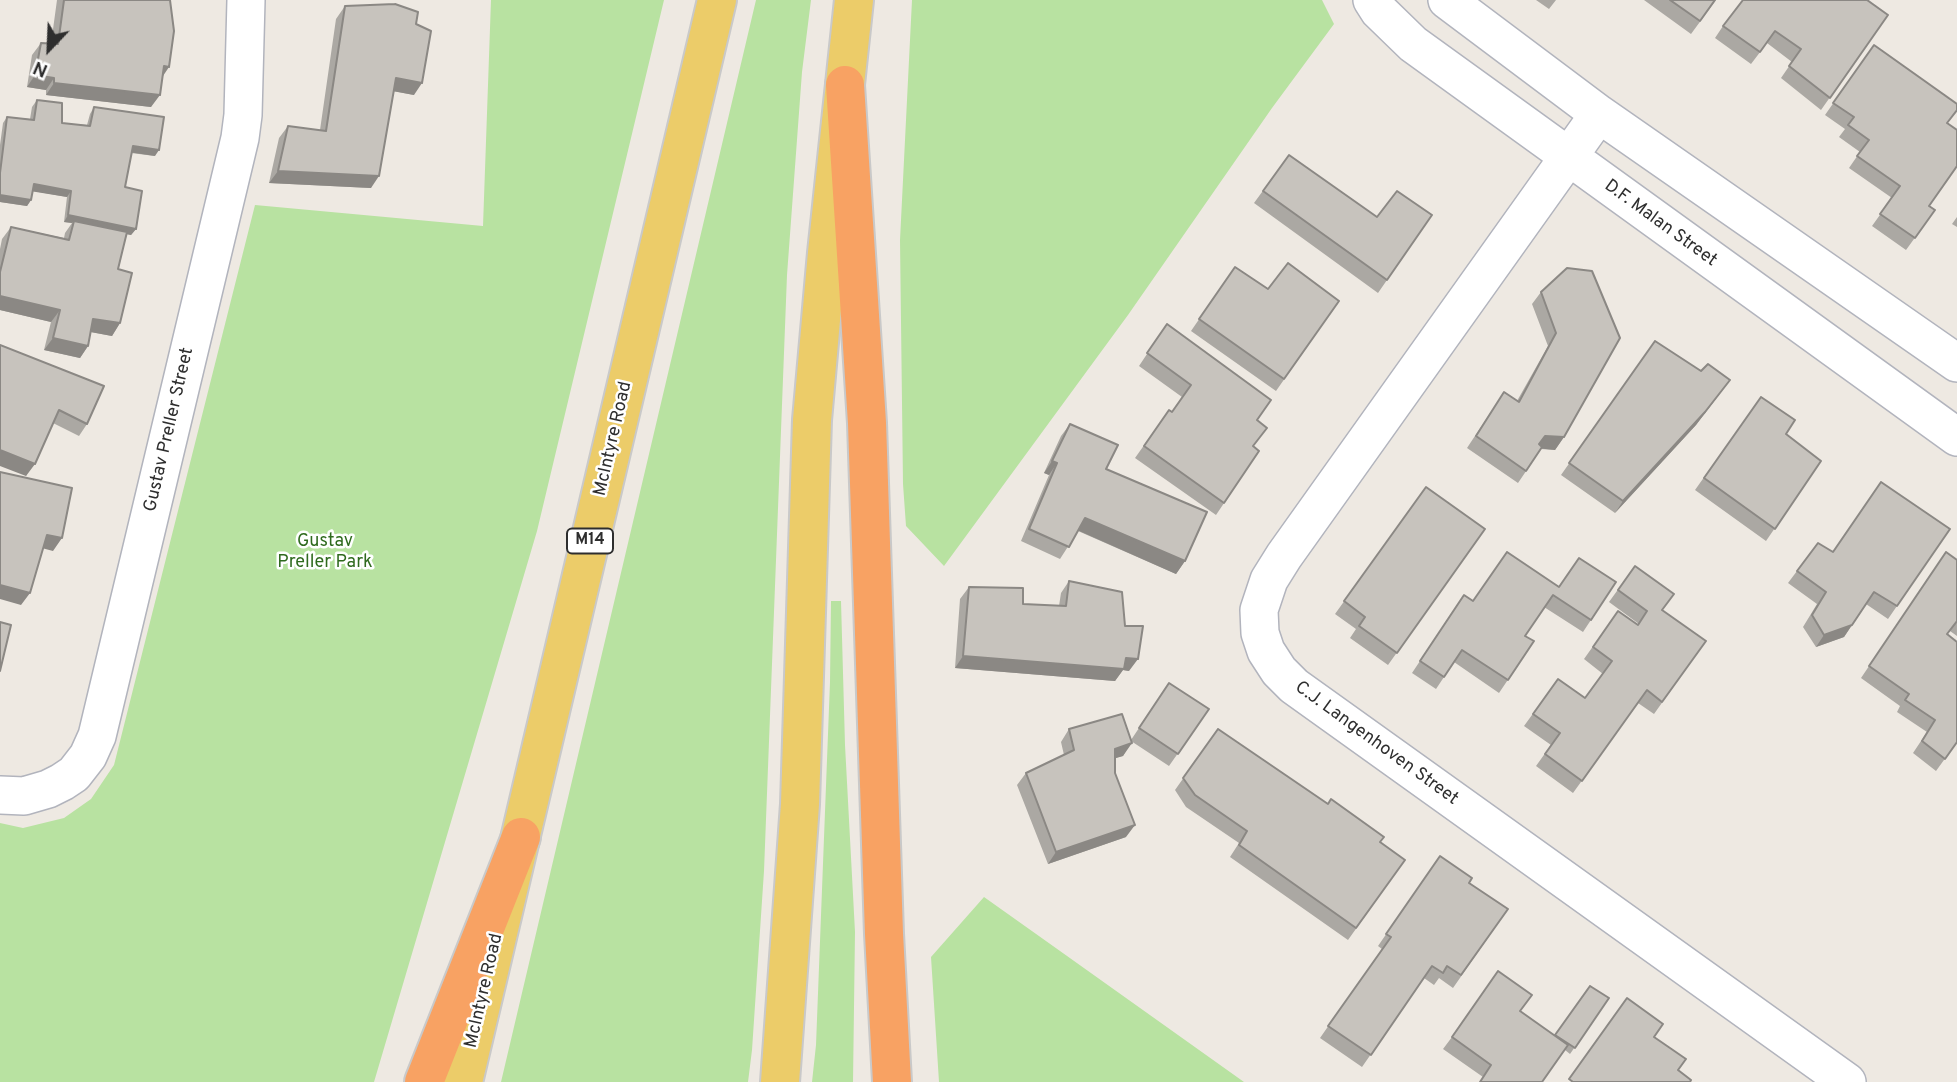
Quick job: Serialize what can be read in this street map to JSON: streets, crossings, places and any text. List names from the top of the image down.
{
  "streets": {
    "main road": ["McIntyre Road", "M14"],
    "street": ["D.F. Malan Street", "Gustav Preller Street", "C.J. Langenhoven Street"]
  },
  "crossings": [
    ["D.F. Malan Street", "C.J. Langenhoven Street"]
  ],
  "parks": ["Gustav Preller Park"],
  "north": "bottom left"
}
